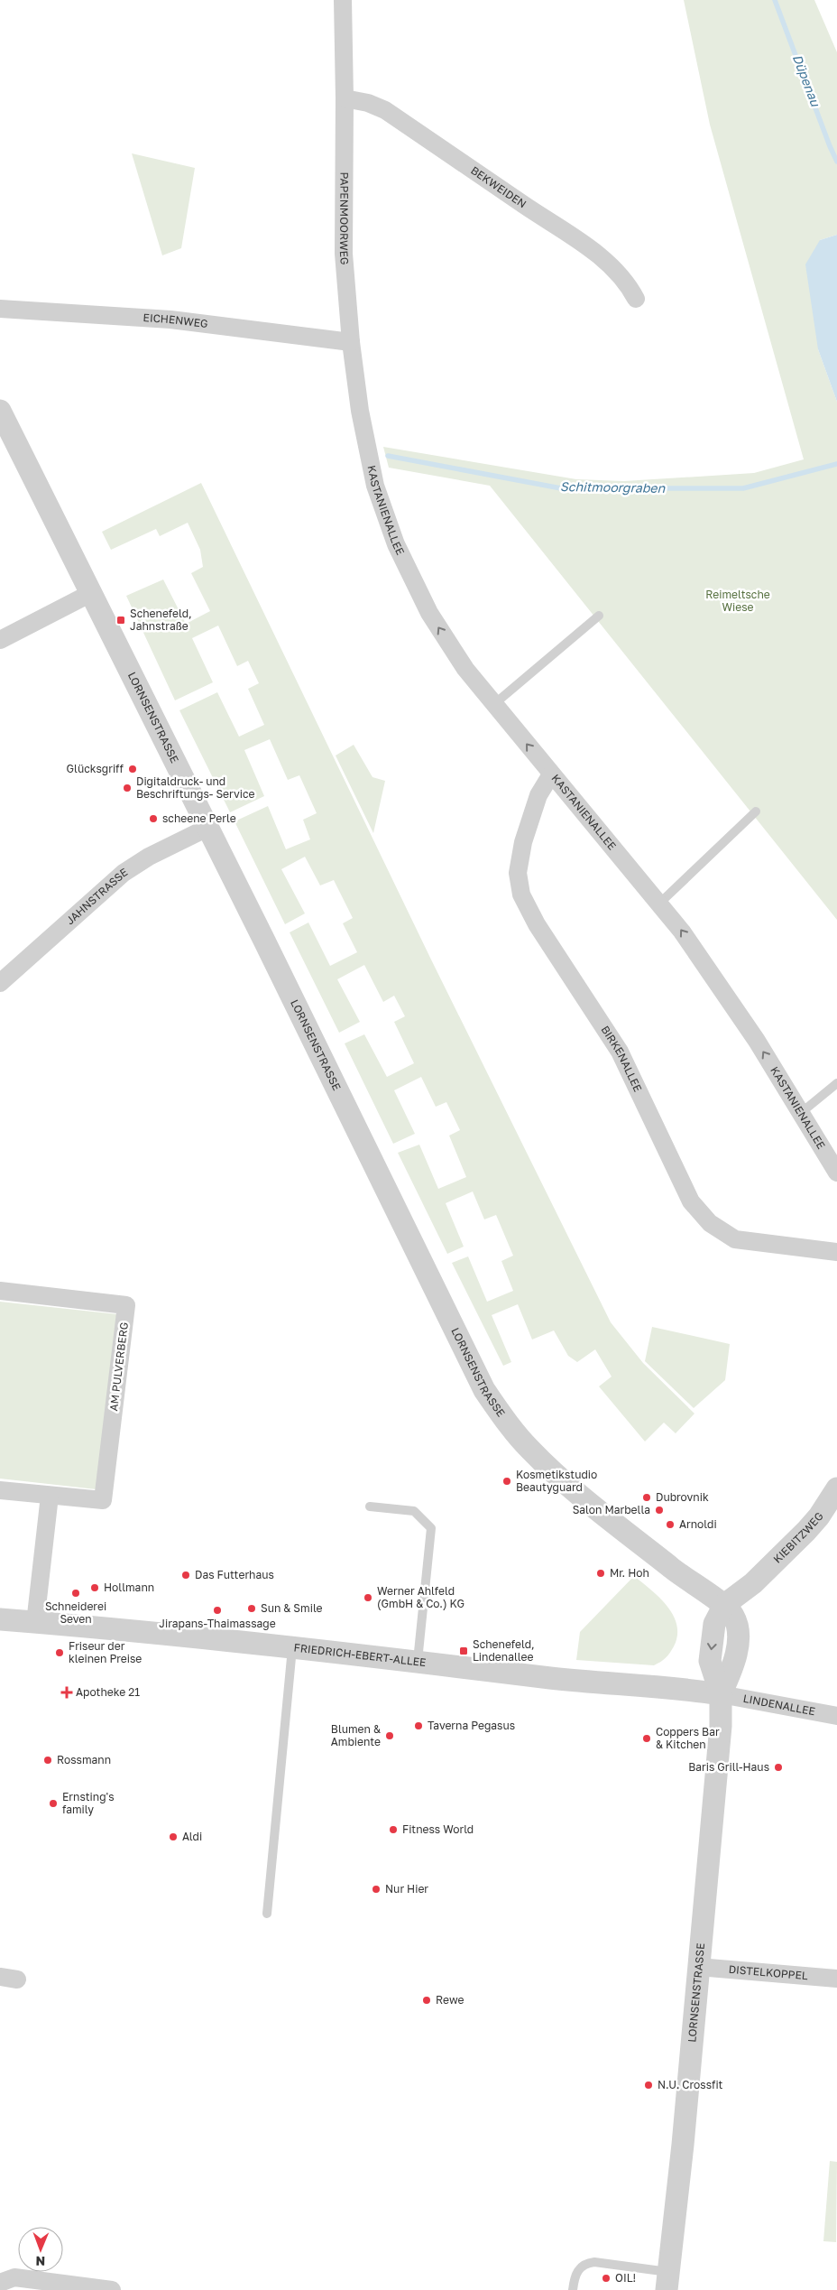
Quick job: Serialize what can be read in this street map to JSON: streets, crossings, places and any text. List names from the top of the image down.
{
  "streets": {
    "street": [
      "BEKWEIDEN",
      "PAPENMOORWEG",
      "EICHENWEG",
      "KASTANIENALLEE",
      "LORNSENSTRASSE",
      "JAHNSTRASSE",
      "BIRKENALLEE",
      "AM PULVERBERG",
      "KIEBITZWEG",
      "FRIEDRICH-EBERT-ALLEE",
      "LINDENALLEE",
      "DISTELKOPPEL"
    ]
  },
  "crossings": [
    ["BEKWEIDEN", "PAPENMOORWEG"],
    ["PAPENMOORWEG", "EICHENWEG"],
    ["PAPENMOORWEG", "KASTANIENALLEE"],
    ["KASTANIENALLEE", "BIRKENALLEE"],
    ["LORNSENSTRASSE", "JAHNSTRASSE"],
    ["LORNSENSTRASSE", "KIEBITZWEG"],
    ["LORNSENSTRASSE", "FRIEDRICH-EBERT-ALLEE"],
    ["LORNSENSTRASSE", "LINDENALLEE"],
    ["LORNSENSTRASSE", "DISTELKOPPEL"],
    ["FRIEDRICH-EBERT-ALLEE", "LINDENALLEE"]
  ],
  "one_way": ["KASTANIENALLEE"],
  "water": ["Düpenau", "Schitmoorgraben"],
  "parks": ["Reimeltsche Wiese"],
  "places": {
    "transit": ["Schenefeld, Jahnstraße", "Schenefeld, Lindenallee"],
    "other": [
      "Glücksgriff",
      "Digitaldruck- und Beschriftungs- Service",
      "scheene Perle",
      "Kosmetikstudio Beautyguard",
      "Dubrovnik",
      "Salon Marbella",
      "Arnoldi",
      "Mr. Hoh",
      "Das Futterhaus",
      "Hollmann",
      "Schneiderei Seven",
      "Werner Ahlfeld (GmbH & Co.) KG",
      "Sun & Smile",
      "Jirapans-Thaimassage",
      "Friseur der kleinen Preise",
      "Taverna Pegasus",
      "Blumen & Ambiente",
      "Coppers Bar & Kitchen",
      "Rossmann",
      "Baris Grill-Haus",
      "Ernsting's family",
      "Fitness World",
      "Aldi",
      "Nur Hier",
      "Rewe",
      "N.U. Crossfit",
      "OIL!"
    ],
    "health": ["Apotheke 21"]
  },
  "north": "bottom"
}
